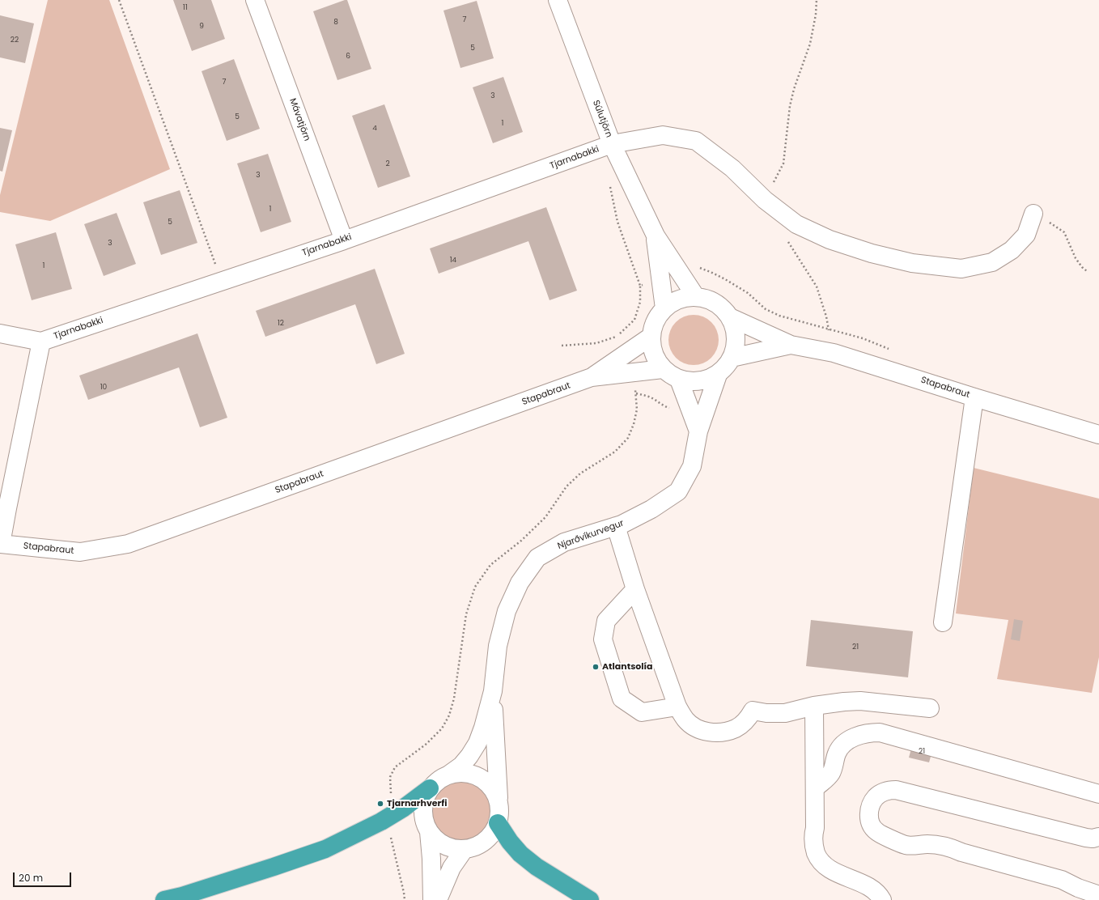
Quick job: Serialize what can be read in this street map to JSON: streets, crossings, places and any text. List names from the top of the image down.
{
  "streets": {
    "street": [
      "Súlutjörn",
      "Mávatjörn",
      "Tjarnabakki",
      "Stapabraut",
      "Njarðvíkurvegur"
    ]
  },
  "crossings": [
    ["Súlutjörn", "Tjarnabakki"],
    ["Súlutjörn", "Stapabraut"],
    ["Súlutjörn", "Njarðvíkurvegur"],
    ["Mávatjörn", "Tjarnabakki"],
    ["Stapabraut", "Njarðvíkurvegur"]
  ],
  "places": ["Atlantsolía", "Tjarnarhverfi"],
  "house_numbers": [
    "11",
    "7",
    "8",
    "9",
    "22",
    "5",
    "6",
    "7",
    "3",
    "5",
    "1",
    "4",
    "2",
    "3",
    "1",
    "5",
    "3",
    "14",
    "1",
    "12",
    "10",
    "21",
    "21"
  ],
  "scale_bar": "20 m"
}
